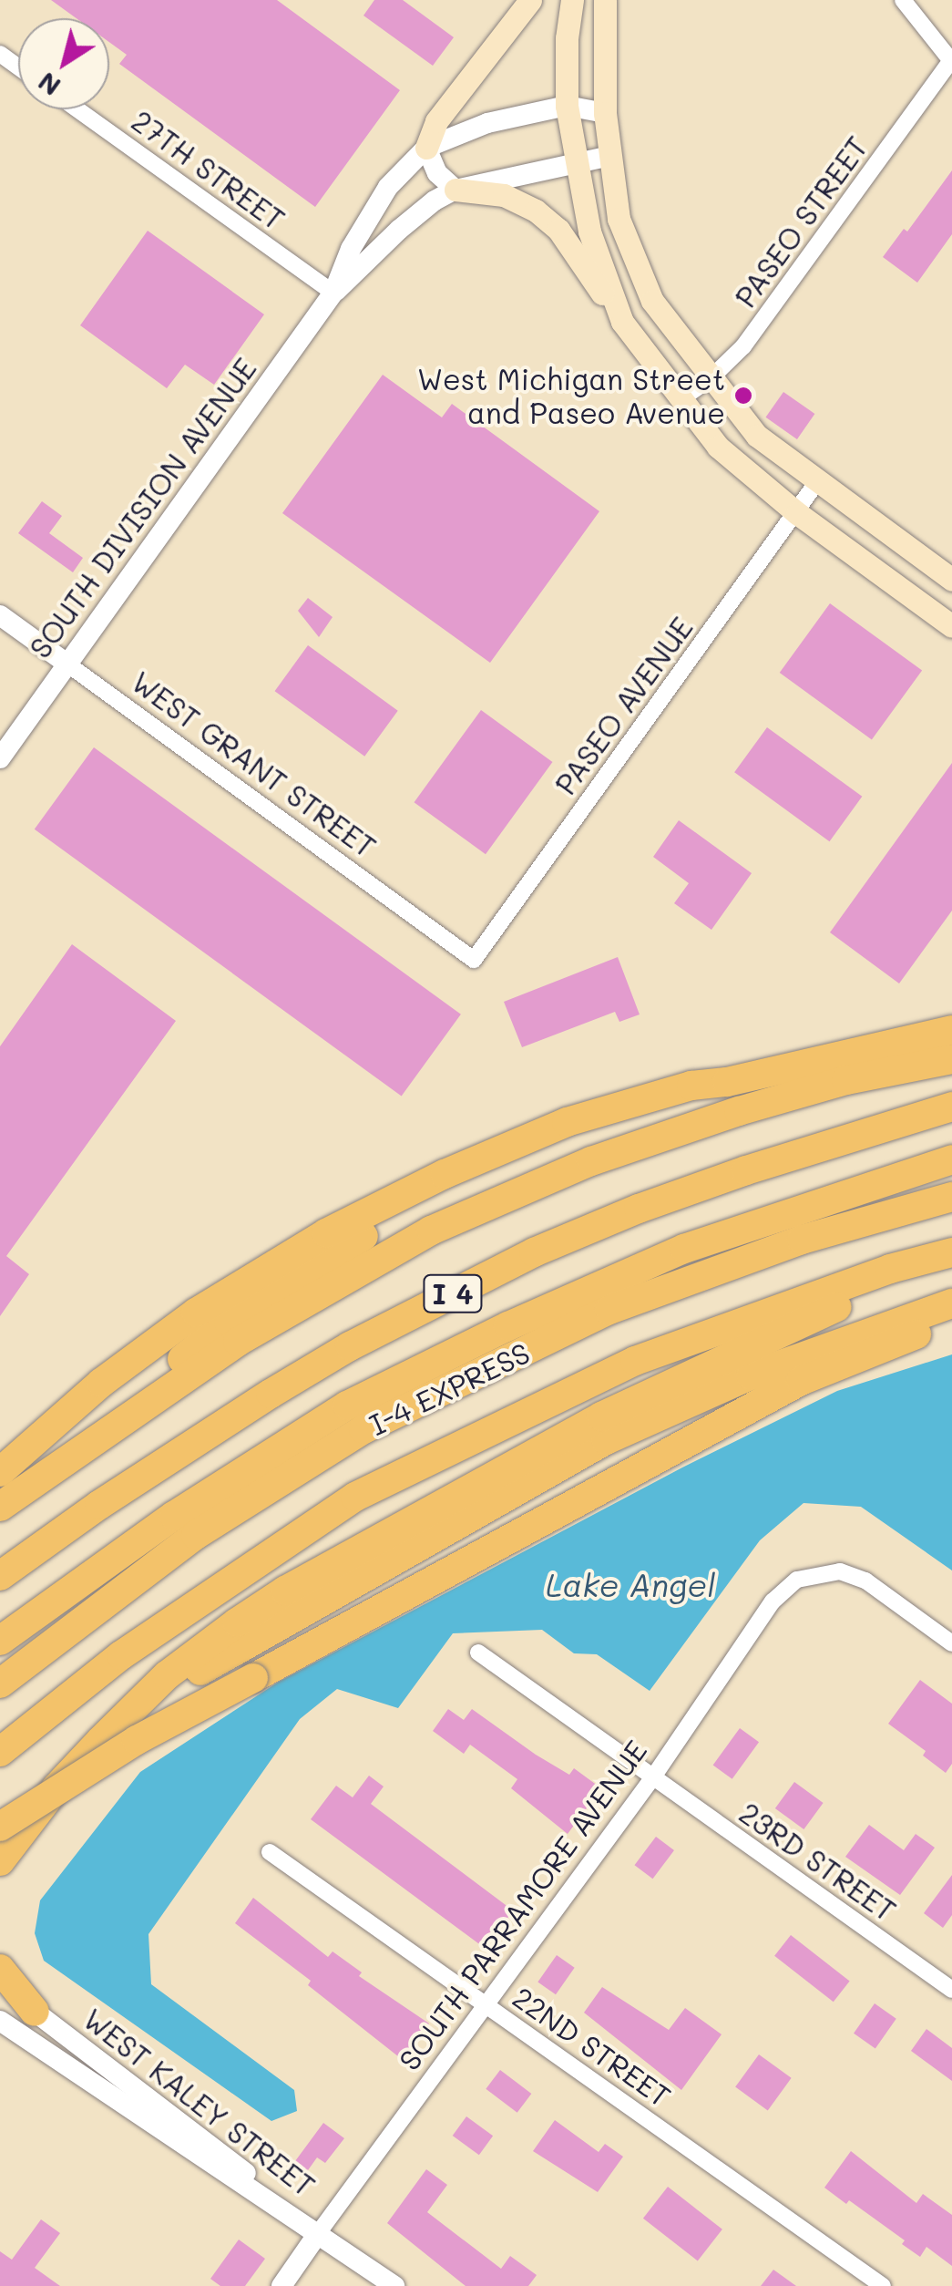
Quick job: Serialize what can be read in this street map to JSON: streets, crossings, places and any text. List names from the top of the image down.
{
  "streets": {
    "highway": ["I 4", "I-4 EXPRESS"],
    "street": [
      "27TH STREET",
      "PASEO STREET",
      "SOUTH DIVISION AVENUE",
      "PASEO AVENUE",
      "WEST GRANT STREET",
      "23RD STREET",
      "SOUTH PARRAMORE AVENUE",
      "22ND STREET",
      "WEST KALEY STREET"
    ]
  },
  "crossings": [
    ["27TH STREET", "SOUTH DIVISION AVENUE"],
    ["SOUTH DIVISION AVENUE", "WEST GRANT STREET"],
    ["PASEO AVENUE", "WEST GRANT STREET"],
    ["23RD STREET", "SOUTH PARRAMORE AVENUE"],
    ["SOUTH PARRAMORE AVENUE", "22ND STREET"],
    ["SOUTH PARRAMORE AVENUE", "WEST KALEY STREET"]
  ],
  "water": ["Lake Angel"],
  "places": ["West Michigan Street and Paseo Avenue"],
  "north": "bottom left"
}
